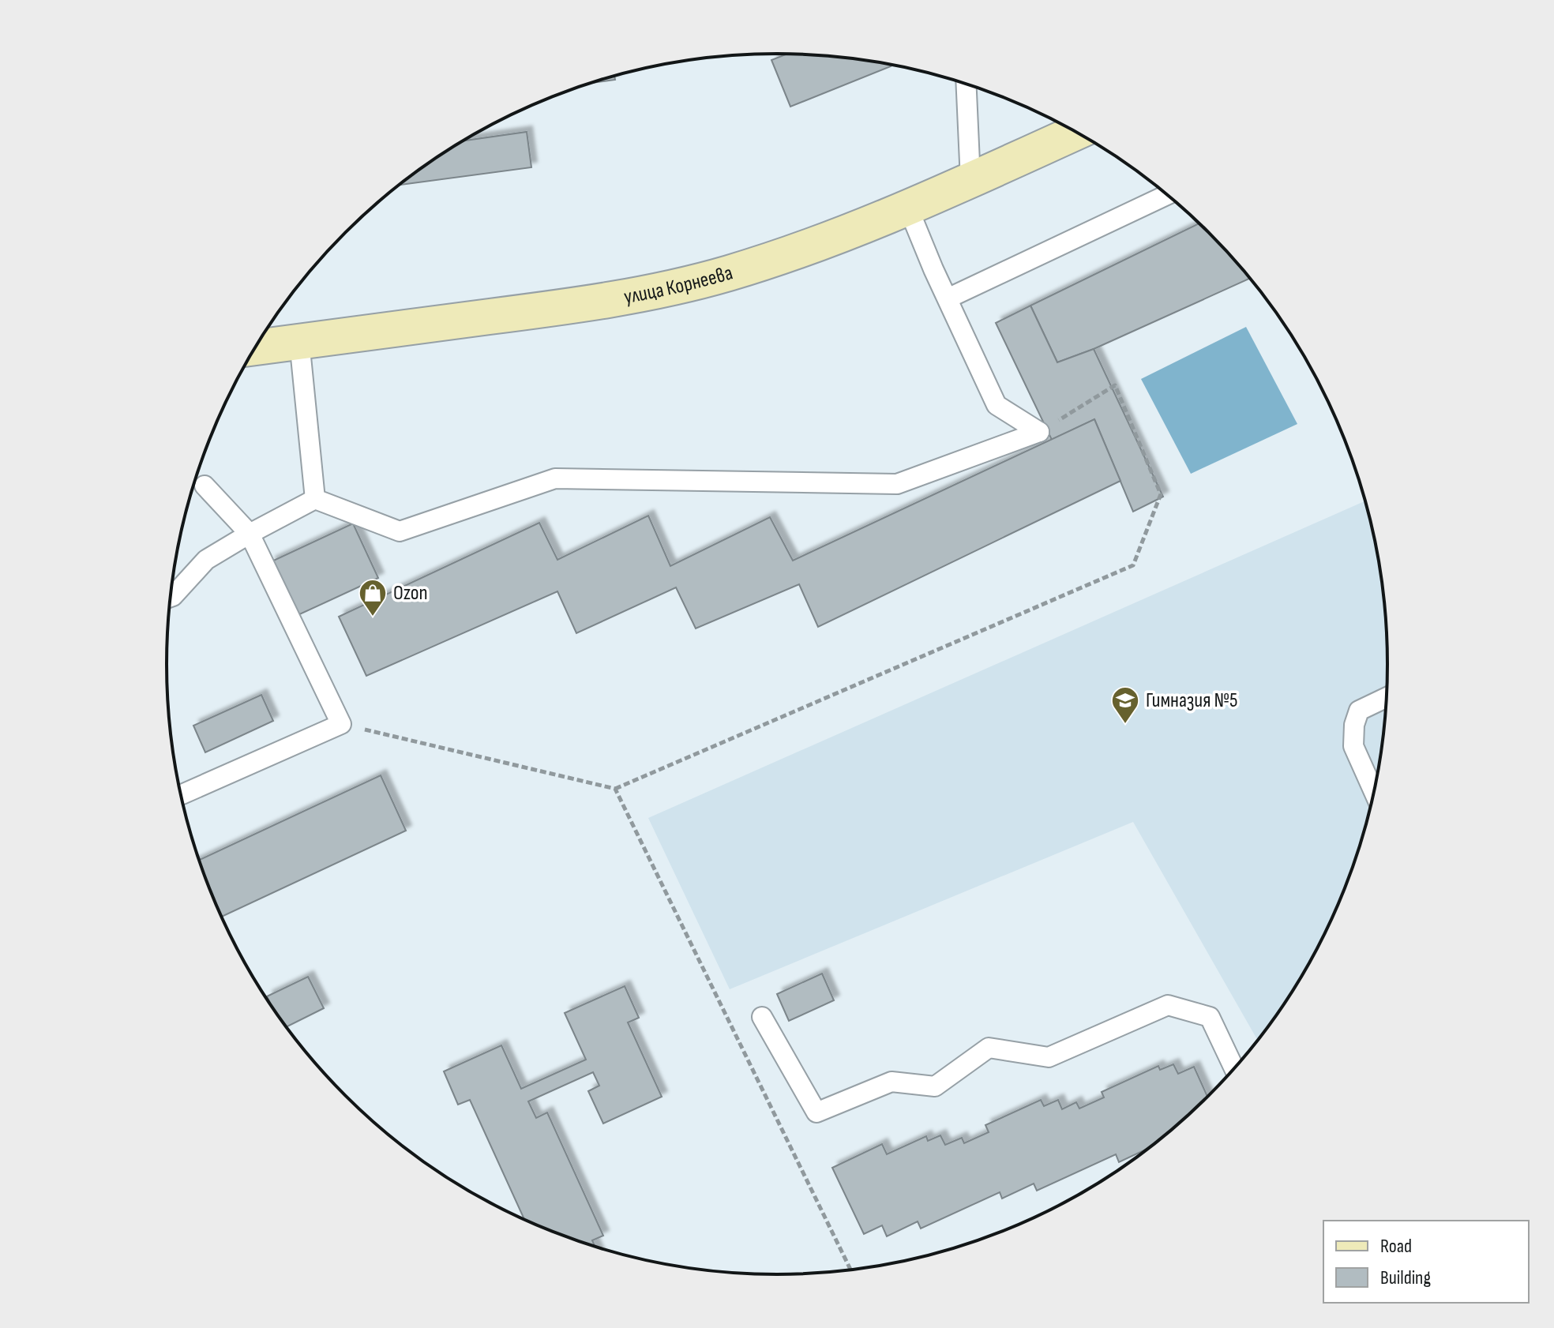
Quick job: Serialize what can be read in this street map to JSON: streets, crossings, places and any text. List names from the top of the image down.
{
  "streets": {
    "street": ["улица Корнеева"]
  },
  "places": {
    "shop": ["Ozon"],
    "school or university": ["Гимназия №5"]
  },
  "legend": ["Road", "Building"]
}
